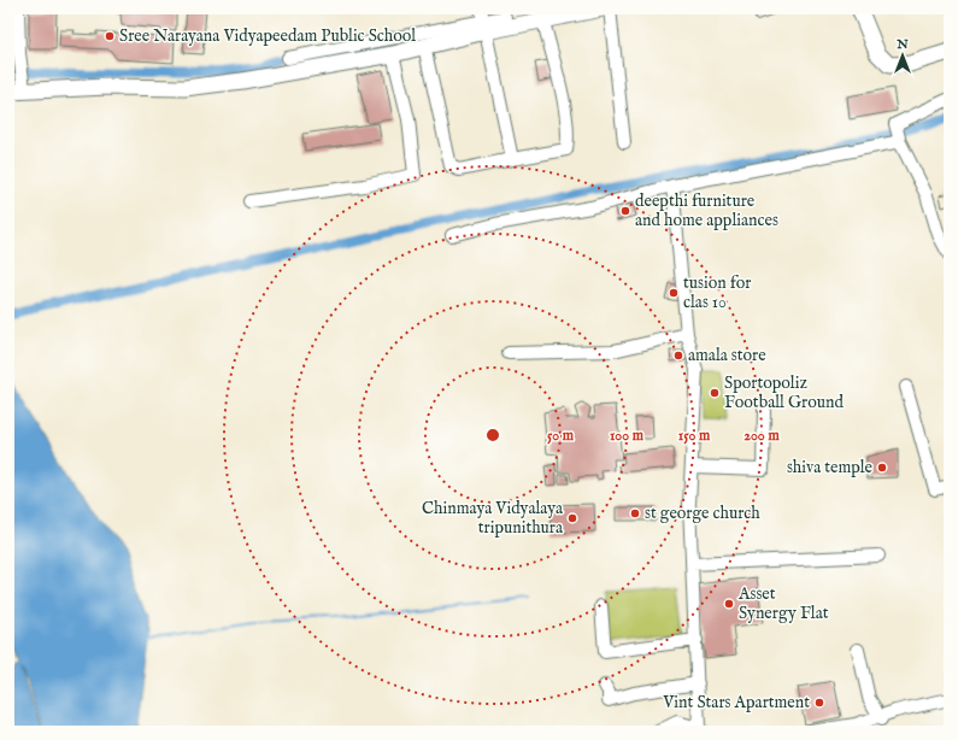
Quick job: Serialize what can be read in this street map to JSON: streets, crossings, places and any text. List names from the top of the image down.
{
  "places": [
    "Sree Narayana Vidyapeedam Public School",
    "deepthi furniture and home appliances",
    "tusion for clas 10",
    "amala store",
    "Sportopoliz Football Ground",
    "shiva temple",
    "st george church",
    "Chinmaya Vidyalaya tripunithura",
    "Asset Synergy Flat",
    "Vint Stars Apartment"
  ],
  "north": "top",
  "rings": [
    "50 m",
    "100 m",
    "150 m",
    "200 m"
  ]
}
